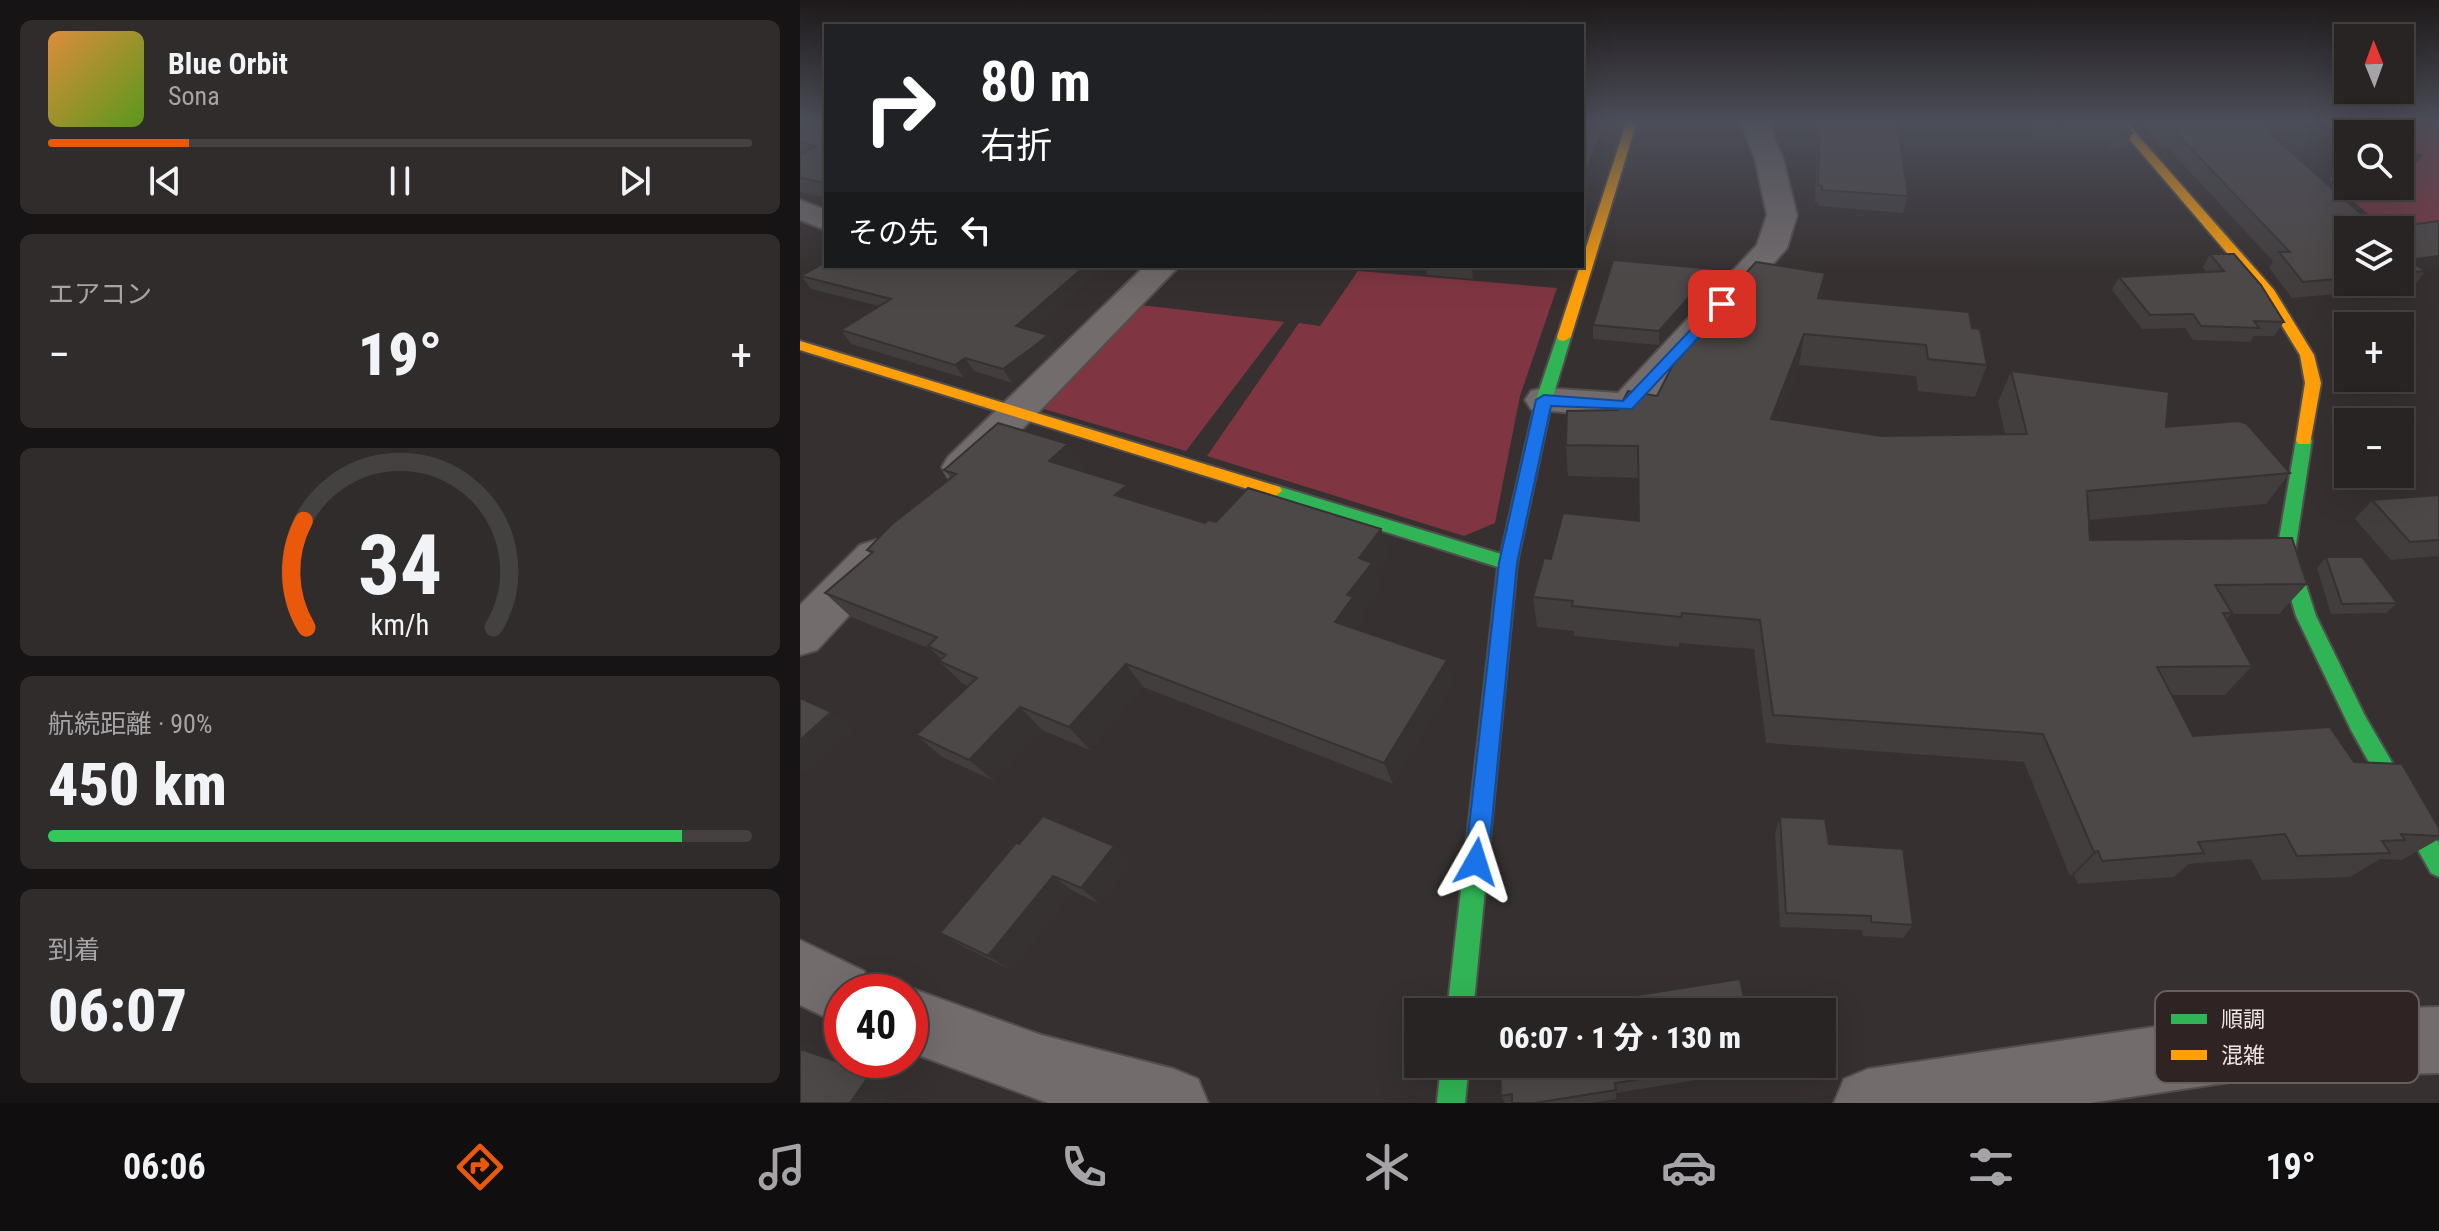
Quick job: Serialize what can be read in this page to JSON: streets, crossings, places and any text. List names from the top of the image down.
{
  "legend": ["順調", "混雑"],
  "north": "top",
  "page": {
    "map_buttons": ["+", "−"],
    "turn": ["80 m", "右折"],
    "song": ["Blue Orbit", "Sona"],
    "then": "その先",
    "tile": [
      "エアコン",
      ["航続距離 · 90%", "450 km"],
      ["到着", "06:07"]
    ],
    "heat": ["−", "19°", "+"],
    "limit": "40",
    "trip": "06:07 · 1 分 · 130 m",
    "tabs": ["06:06", "19°"],
    "gauge": ["34", "km/h"]
  }
}
